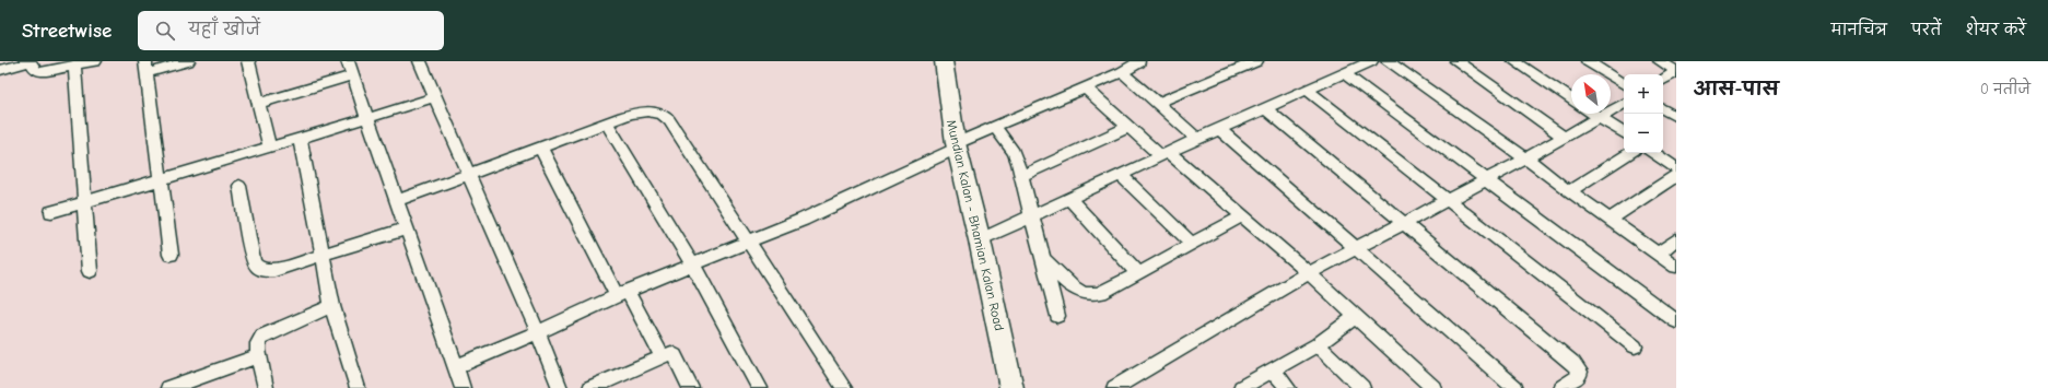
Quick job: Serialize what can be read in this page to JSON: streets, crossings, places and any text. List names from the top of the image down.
{
  "streets": {
    "street": ["Mundian Kalan - Bhamian Kalan Road"]
  },
  "north": "top left",
  "page": {
    "header": "Streetwise",
    "search": "यहाँ खोजें",
    "nav": ["मानचित्र", "परतें", "शेयर करें"],
    "heading": ["आस-पास", "0 नतीजे"],
    "map_buttons": ["+", "−"]
  }
}
